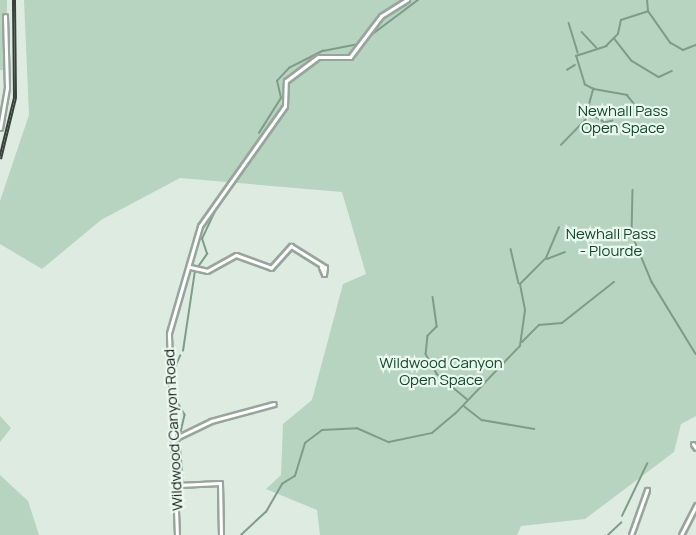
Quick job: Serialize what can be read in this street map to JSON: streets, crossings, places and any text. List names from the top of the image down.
{
  "streets": {
    "street": ["Wildwood Canyon Road"]
  },
  "parks": ["Newhall Pass Open Space", "Newhall Pass - Plourde", "Wildwood Canyon Open Space"]
}
